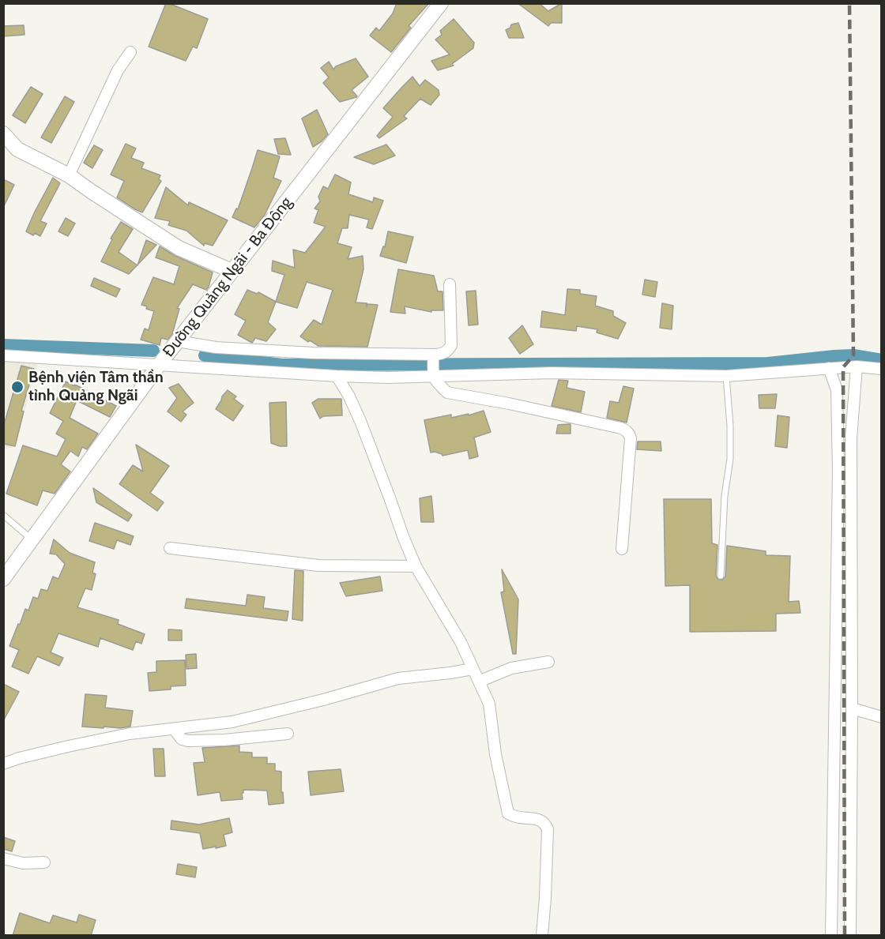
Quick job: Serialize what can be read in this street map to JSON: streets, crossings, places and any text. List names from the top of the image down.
{
  "streets": {
    "main road": ["Đường Quảng Ngãi - Ba Động"]
  },
  "places": ["Bệnh viện Tâm thần tỉnh Quảng Ngãi"]
}
